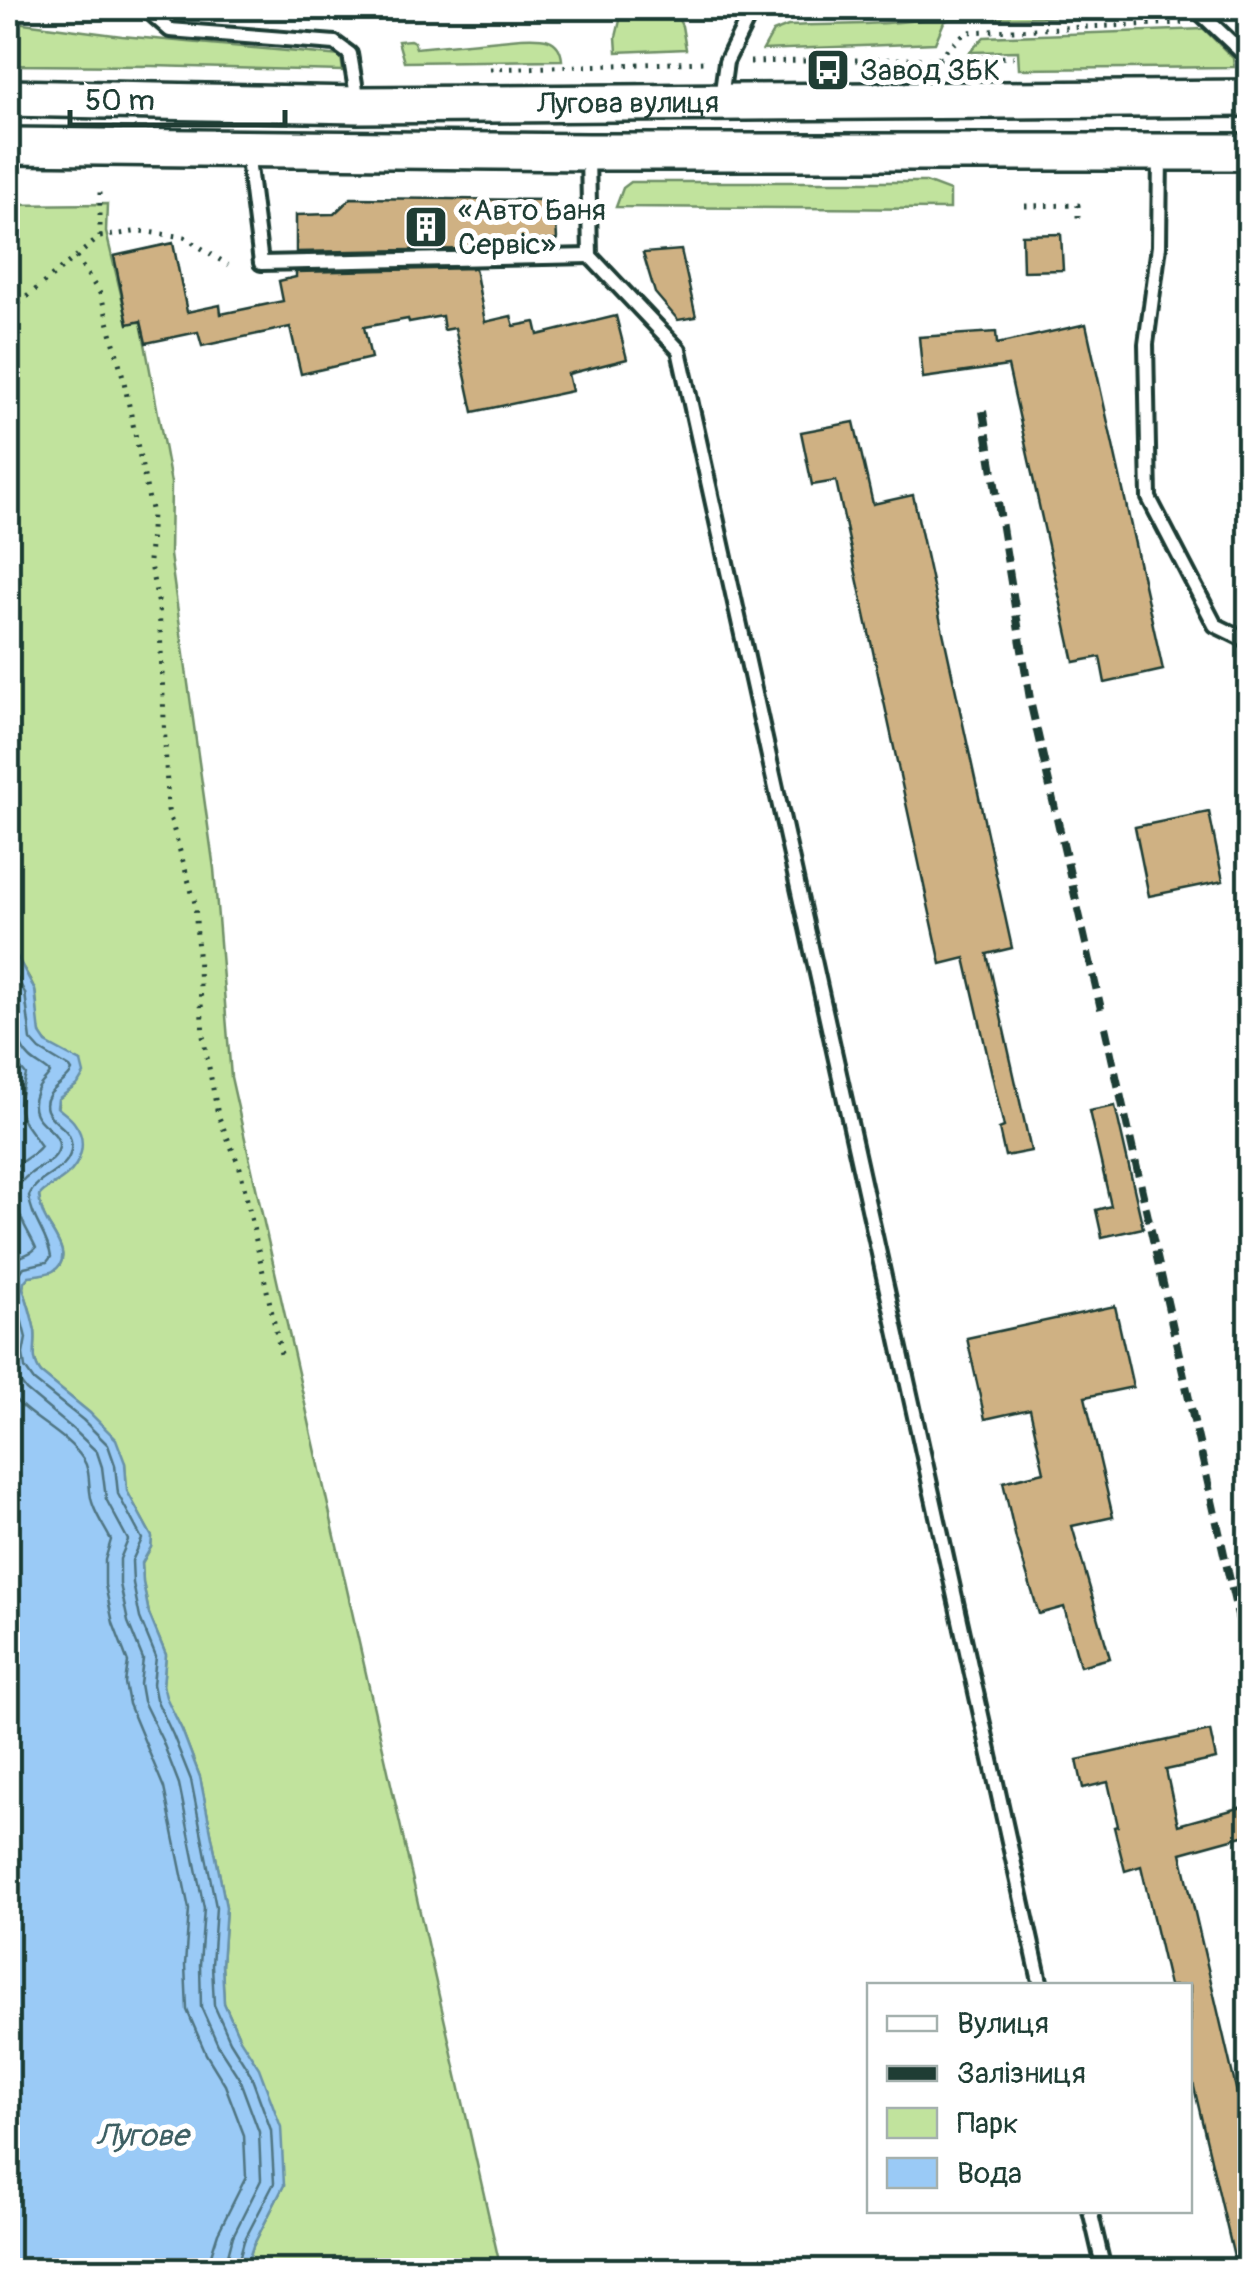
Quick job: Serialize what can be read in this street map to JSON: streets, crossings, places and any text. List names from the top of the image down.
{
  "streets": {
    "main road": ["Лугова вулиця"]
  },
  "water": ["Лугове"],
  "places": {
    "bus stop": ["Завод ЗБК"],
    "building": ["«Авто Баня Сервіс»"]
  },
  "legend": [
    "Вулиця",
    "Залізниця",
    "Парк",
    "Вода"
  ],
  "scale_bar": "50 m"
}
